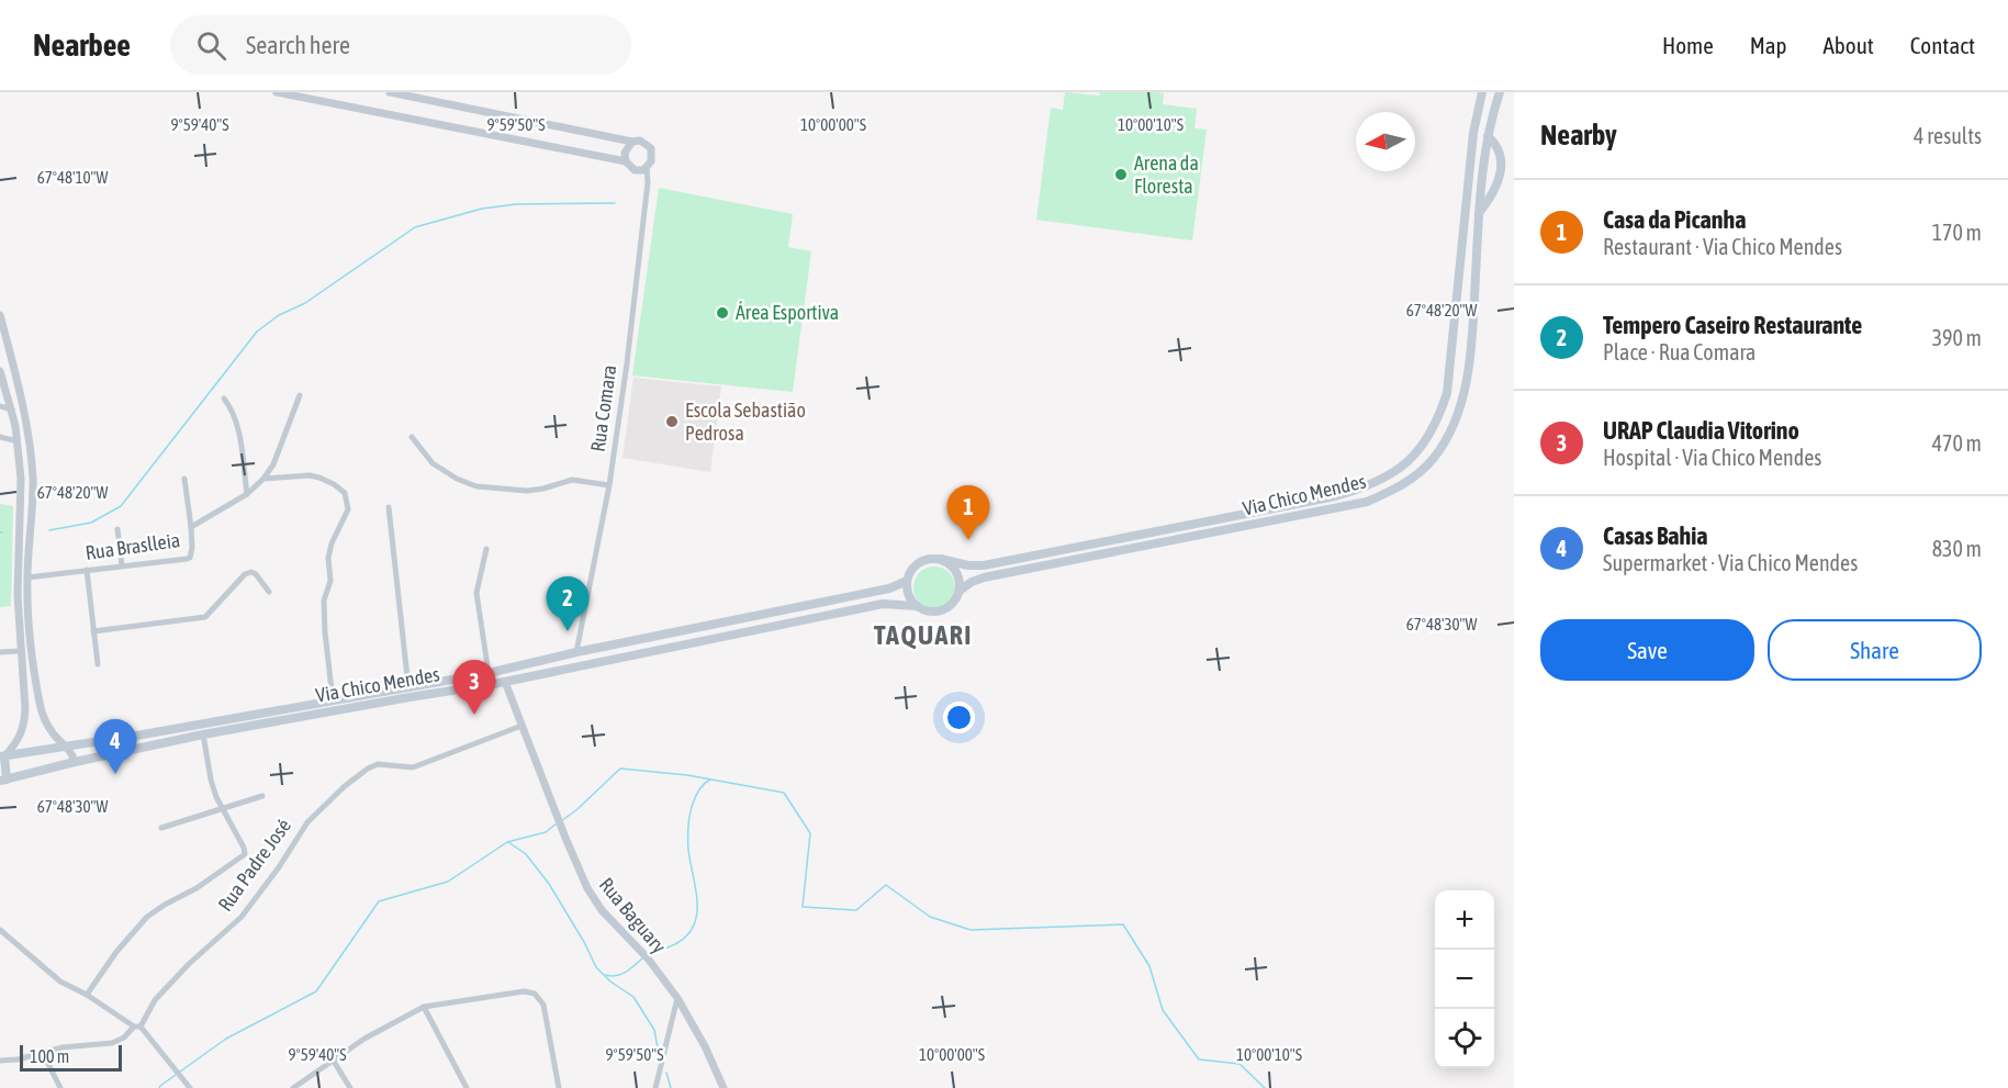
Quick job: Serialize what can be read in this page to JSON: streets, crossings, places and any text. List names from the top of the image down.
{
  "streets": {
    "main road": ["Via Chico Mendes"],
    "street": [
      "Rua Comara",
      "Rua Braslleia",
      "Rua Padre José",
      "Rua Baguary"
    ]
  },
  "crossings": [
    ["Rua Comara", "Via Chico Mendes"],
    ["Via Chico Mendes", "Rua Baguary"],
    ["Rua Padre José", "Rua Baguary"]
  ],
  "districts": ["TAQUARI"],
  "places": ["Arena da Floresta", "Área Esportiva", "Escola Sebastião Pedrosa"],
  "scale_bar": "100 m",
  "north": "left",
  "page": {
    "header": "Nearbee",
    "search": "Search here",
    "nav": [
      "Home",
      "Map",
      "About",
      "Contact"
    ],
    "heading": ["Nearby", "4 results"],
    "list": [
      {
        "mark": "1",
        "name": "Casa da Picanha",
        "note": "Restaurant · Via Chico Mendes",
        "value": "170 m"
      },
      {
        "mark": "2",
        "name": "Tempero Caseiro Restaurante",
        "note": "Place · Rua Comara",
        "value": "390 m"
      },
      {
        "mark": "3",
        "name": "URAP Claudia Vitorino",
        "note": "Hospital · Via Chico Mendes",
        "value": "470 m"
      },
      {
        "mark": "4",
        "name": "Casas Bahia",
        "note": "Supermarket · Via Chico Mendes",
        "value": "830 m"
      }
    ],
    "pins": [
      "1",
      "2",
      "3",
      "4"
    ],
    "buttons": ["Save", "Share"],
    "map_buttons": ["+", "−"],
    "scale": "100 m"
  },
  "coordinates": [
    "9°59'40\"S",
    "9°59'50\"S",
    "10°00'00\"S",
    "10°00'10\"S",
    "67°48'10\"W",
    "67°48'20\"W",
    "67°48'30\"W"
  ]
}
